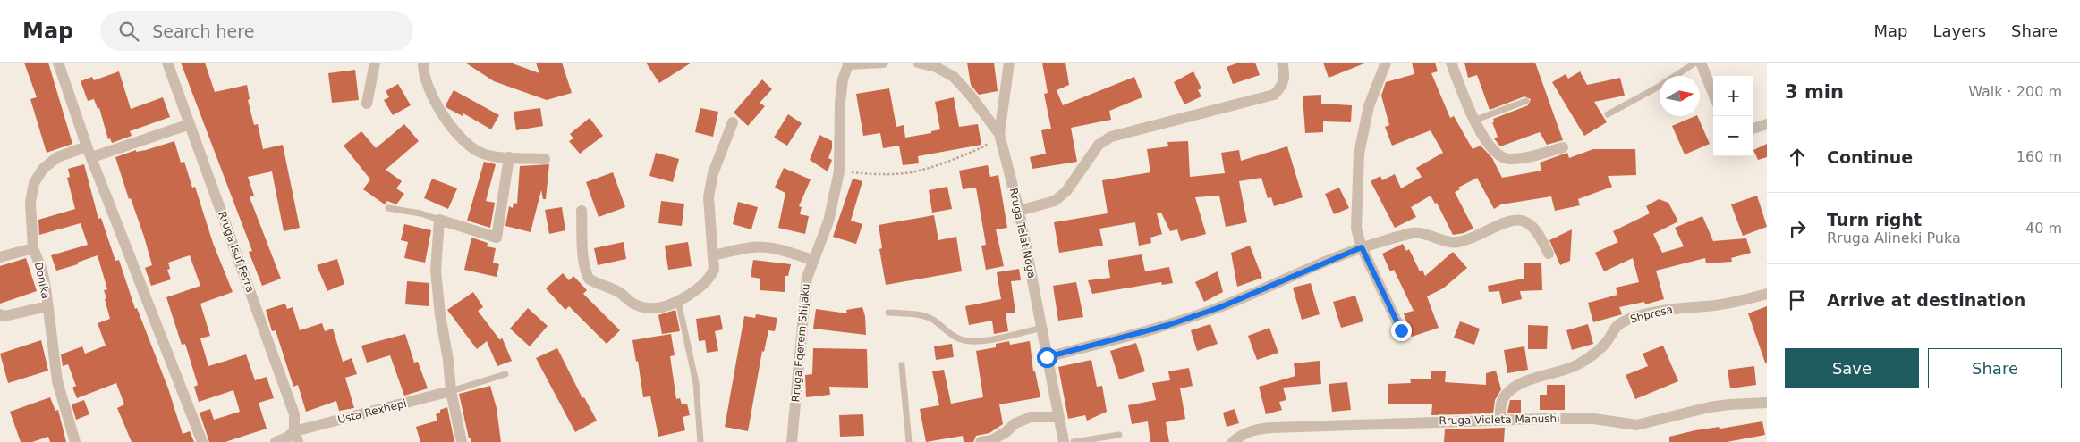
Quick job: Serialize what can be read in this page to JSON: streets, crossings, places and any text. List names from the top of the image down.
{
  "streets": {
    "street": [
      "Rruga Telat Noga",
      "Rruga Isuf Ferra",
      "Donika",
      "Shpresa",
      "Rruga Eqerem Shijaku",
      "Usta Rexhepi",
      "Rruga Violeta Manushi"
    ]
  },
  "crossings": [
    ["Rruga Isuf Ferra", "Usta Rexhepi"],
    ["Shpresa", "Rruga Violeta Manushi"]
  ],
  "north": "right",
  "page": {
    "header": "Map",
    "search": "Search here",
    "nav": ["Map", "Layers", "Share"],
    "heading": ["3 min", "Walk · 200 m"],
    "map_buttons": ["+", "−"],
    "list": [
      ["Continue", "160 m"],
      ["Turn right", "Rruga Alineki Puka", "40 m"],
      "Arrive at destination"
    ],
    "buttons": ["Save", "Share"]
  }
}
